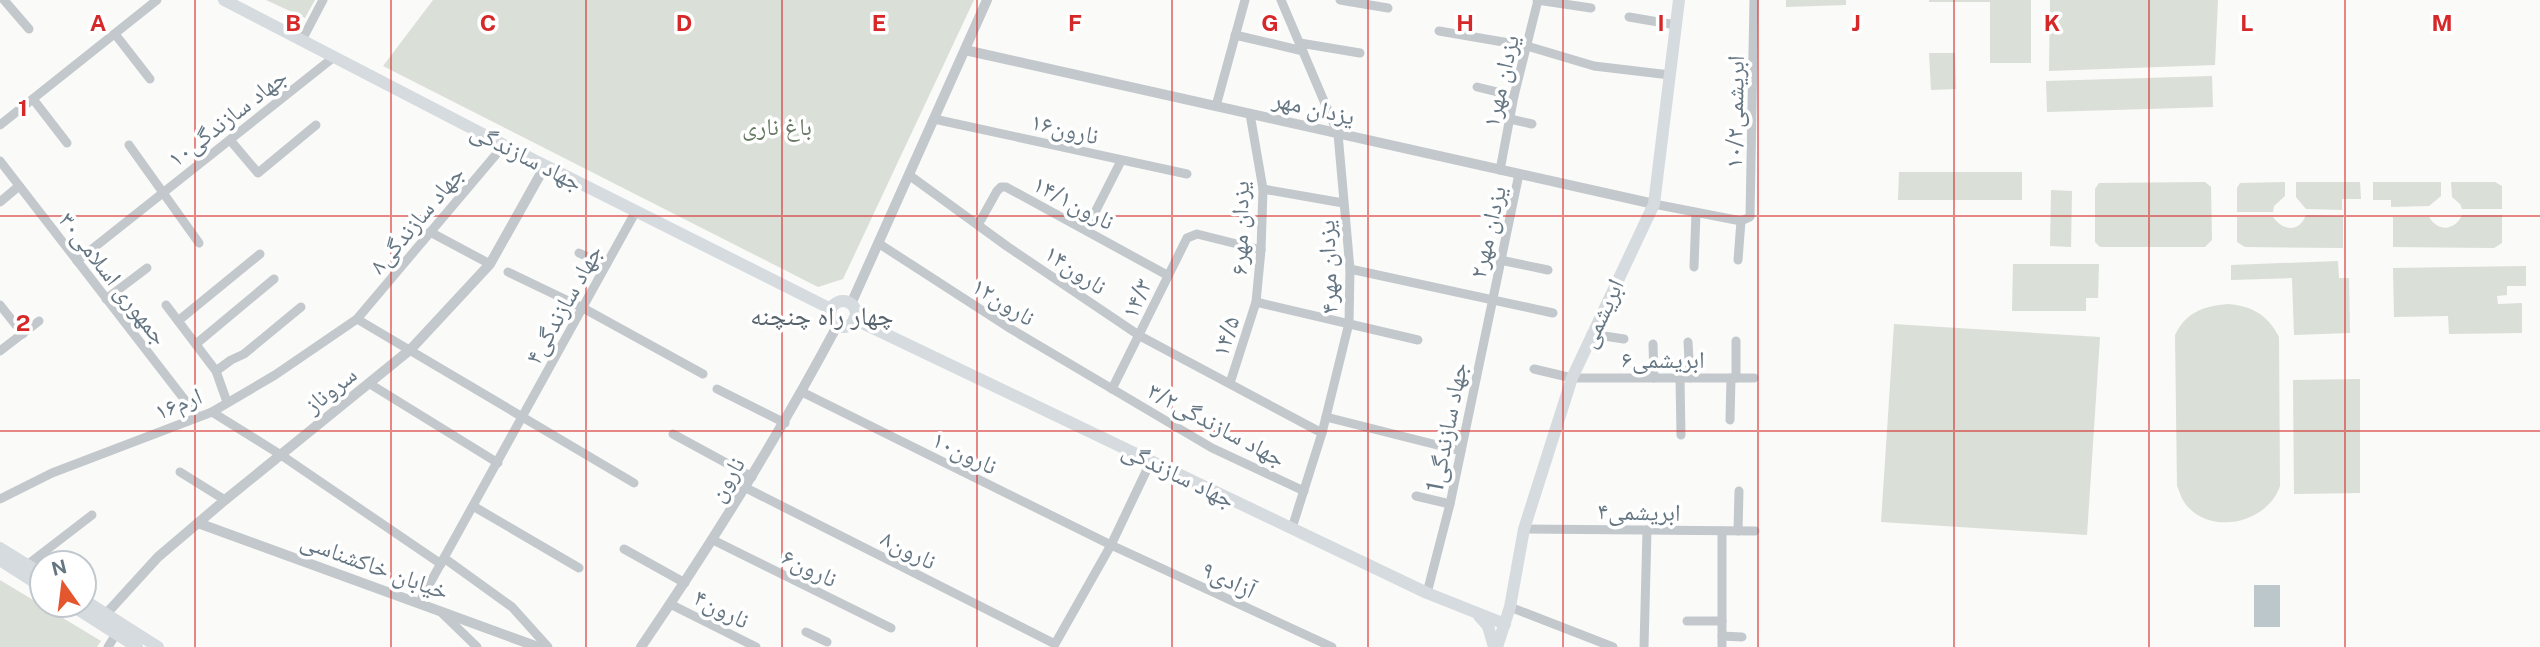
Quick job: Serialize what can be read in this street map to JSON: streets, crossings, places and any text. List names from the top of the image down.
{
  "streets": {
    "main road": ["جهاد سازندگی", "ابریشمی"],
    "street": [
      "یزدان مهر۱",
      "یزدان مهر",
      "۱۰/۲ابریشمی",
      "جهاد سازندگی۱۰",
      "نارون۱۶",
      "۱۴/۱نارون",
      "جهاد سازندگی۸",
      "یزدان مهر۶",
      "یزدان مهر۲",
      "یزدان مهر۴",
      "نارون۱۴",
      "جمهوری اسلامی۳۰",
      "۱۴/۳",
      "نارون۱۲",
      "جهاد سازندگی۴",
      "۱۴/۵",
      "ابریشمی۶",
      "سروناز",
      "ارم۱۶",
      "۳/۲جهاد سازندگی",
      "1جهاد سازندگی",
      "نارون۱۰",
      "نارون",
      "ابریشمی۴",
      "نارون۸",
      "خیابان خاکشناسی",
      "نارون۶",
      "آزادی۹",
      "نارون۴"
    ]
  },
  "crossings": [
    ["یزدان مهر۱", "یزدان مهر"],
    ["یزدان مهر", "یزدان مهر۶"],
    ["یزدان مهر", "یزدان مهر۲"],
    ["یزدان مهر", "یزدان مهر۴"],
    ["یزدان مهر", "ابریشمی"],
    ["جهاد سازندگی۱۰", "جهاد سازندگی"],
    ["جهاد سازندگی۱۰", "جمهوری اسلامی۳۰"],
    ["جهاد سازندگی", "جهاد سازندگی۸"],
    ["جهاد سازندگی", "یزدان مهر۴"],
    ["جهاد سازندگی", "جهاد سازندگی۴"],
    ["جهاد سازندگی", "ابریشمی"],
    ["جهاد سازندگی", "سروناز"],
    ["جهاد سازندگی", "1جهاد سازندگی"],
    ["جهاد سازندگی", "نارون"],
    ["۱۴/۱نارون", "نارون۱۴"],
    ["۱۴/۱نارون", "۱۴/۳"],
    ["جهاد سازندگی۸", "ارم۱۶"],
    ["یزدان مهر۶", "۱۴/۳"],
    ["یزدان مهر۶", "۱۴/۵"],
    ["یزدان مهر۲", "1جهاد سازندگی"],
    ["یزدان مهر۴", "نارون۱۴"],
    ["یزدان مهر۴", "۳/۲جهاد سازندگی"],
    ["نارون۱۴", "۱۴/۳"],
    ["نارون۱۴", "۱۴/۵"],
    ["جمهوری اسلامی۳۰", "ارم۱۶"],
    ["۱۴/۳", "نارون۱۲"],
    ["۱۴/۳", "۳/۲جهاد سازندگی"],
    ["نارون۱۲", "۳/۲جهاد سازندگی"],
    ["جهاد سازندگی۴", "خیابان خاکشناسی"],
    ["ابریشمی", "ابریشمی۶"],
    ["ابریشمی", "ابریشمی۴"],
    ["سروناز", "خیابان خاکشناسی"],
    ["نارون۱۰", "نارون"],
    ["نارون۱۰", "نارون۸"],
    ["نارون۱۰", "آزادی۹"],
    ["نارون", "نارون۸"],
    ["نارون", "نارون۶"],
    ["نارون", "نارون۴"],
    ["نارون۸", "آزادی۹"]
  ],
  "districts": ["چهار راه چنچنه"],
  "parks": ["باغ ناری"],
  "north": "top",
  "grid": {
    "columns": [
      "A",
      "B",
      "C",
      "D",
      "E",
      "F",
      "G",
      "H",
      "I",
      "J",
      "K",
      "L",
      "M"
    ],
    "rows": ["1", "2"]
  }
}
